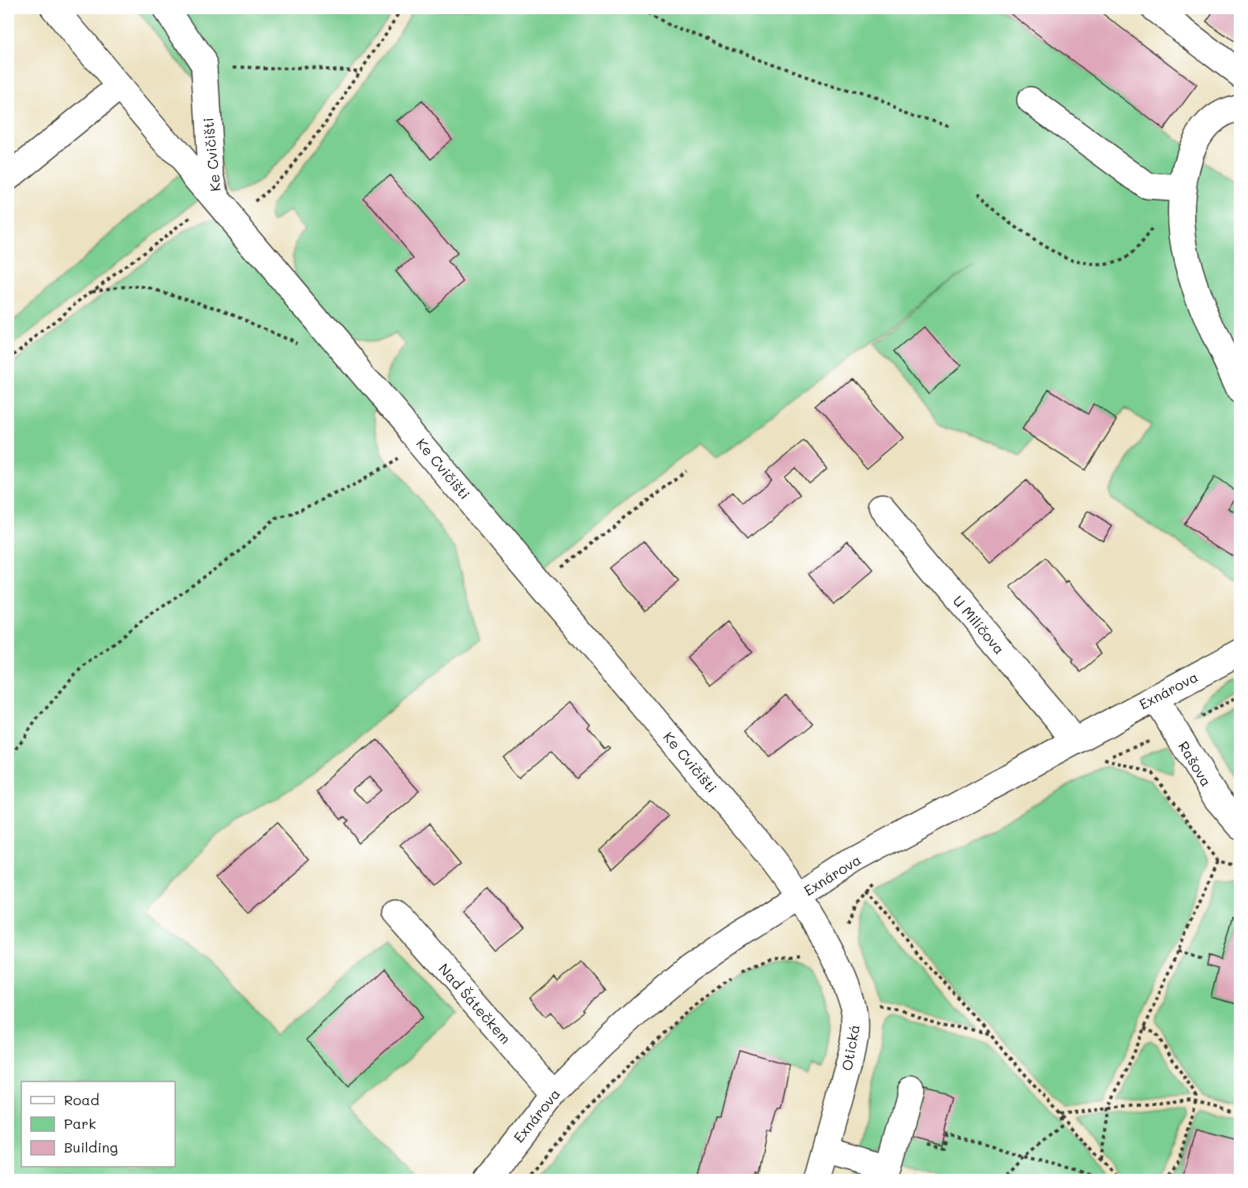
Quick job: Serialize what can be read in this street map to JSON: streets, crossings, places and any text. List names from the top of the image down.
{
  "streets": {
    "street": [
      "Ke Cvičišti",
      "U Milíčova",
      "Exnárova",
      "Rašova",
      "Nad Šátečkem",
      "Otická"
    ]
  },
  "crossings": [
    ["Ke Cvičišti", "Exnárova"],
    ["Ke Cvičišti", "Otická"],
    ["U Milíčova", "Exnárova"],
    ["Exnárova", "Rašova"],
    ["Exnárova", "Nad Šátečkem"],
    ["Exnárova", "Otická"]
  ],
  "legend": ["Road", "Park", "Building"]
}
